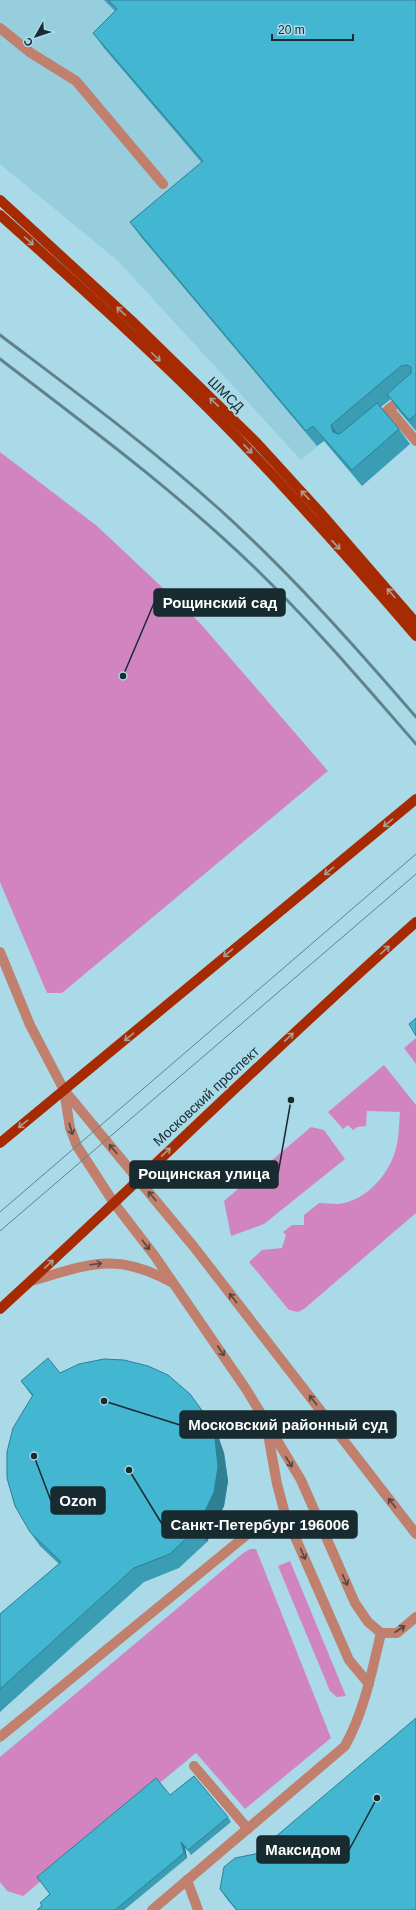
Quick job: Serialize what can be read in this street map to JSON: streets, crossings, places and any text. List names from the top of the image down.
{
  "streets": {
    "main road": ["ШМСД", "Московский проспект"]
  },
  "one_way": ["Московский проспект"],
  "places": [
    "Рощинский сад",
    "Рощинская улица",
    "Московский районный суд",
    "Ozon",
    "Санкт-Петербург 196006",
    "Максидом"
  ],
  "scale_bar": "20 m",
  "north": "bottom left"
}
